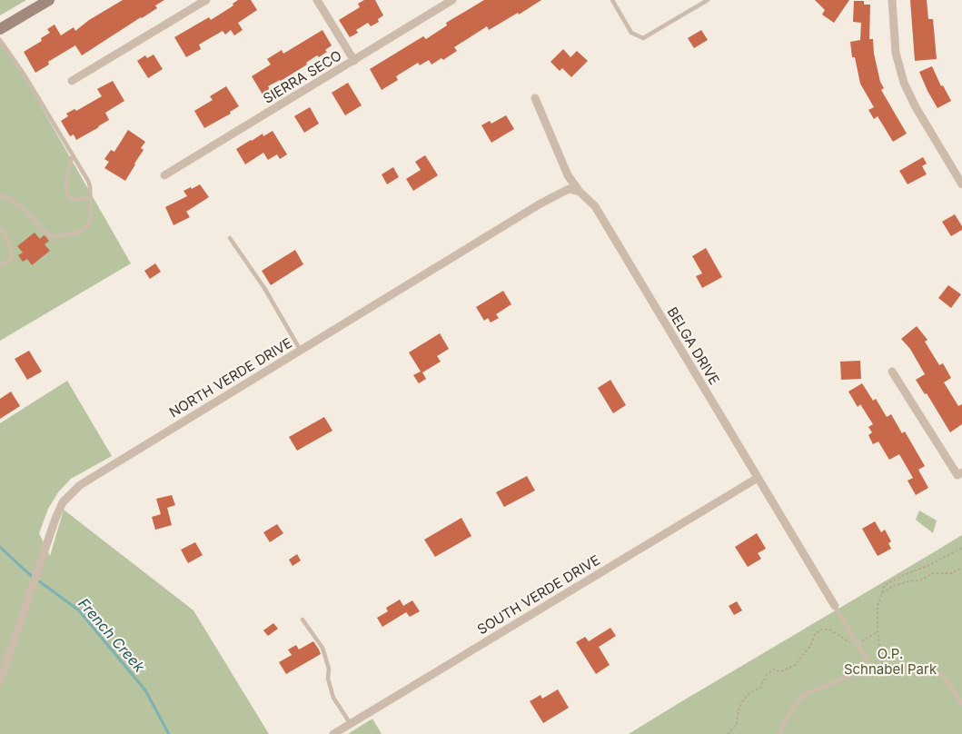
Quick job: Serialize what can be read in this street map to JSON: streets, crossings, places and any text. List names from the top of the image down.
{
  "streets": {
    "street": [
      "SIERRA SECO",
      "BELGA DRIVE",
      "NORTH VERDE DRIVE",
      "SOUTH VERDE DRIVE"
    ]
  },
  "crossings": [
    ["BELGA DRIVE", "NORTH VERDE DRIVE"],
    ["BELGA DRIVE", "SOUTH VERDE DRIVE"]
  ],
  "water": ["French Creek"],
  "parks": ["O.P. Schnabel Park"]
}
